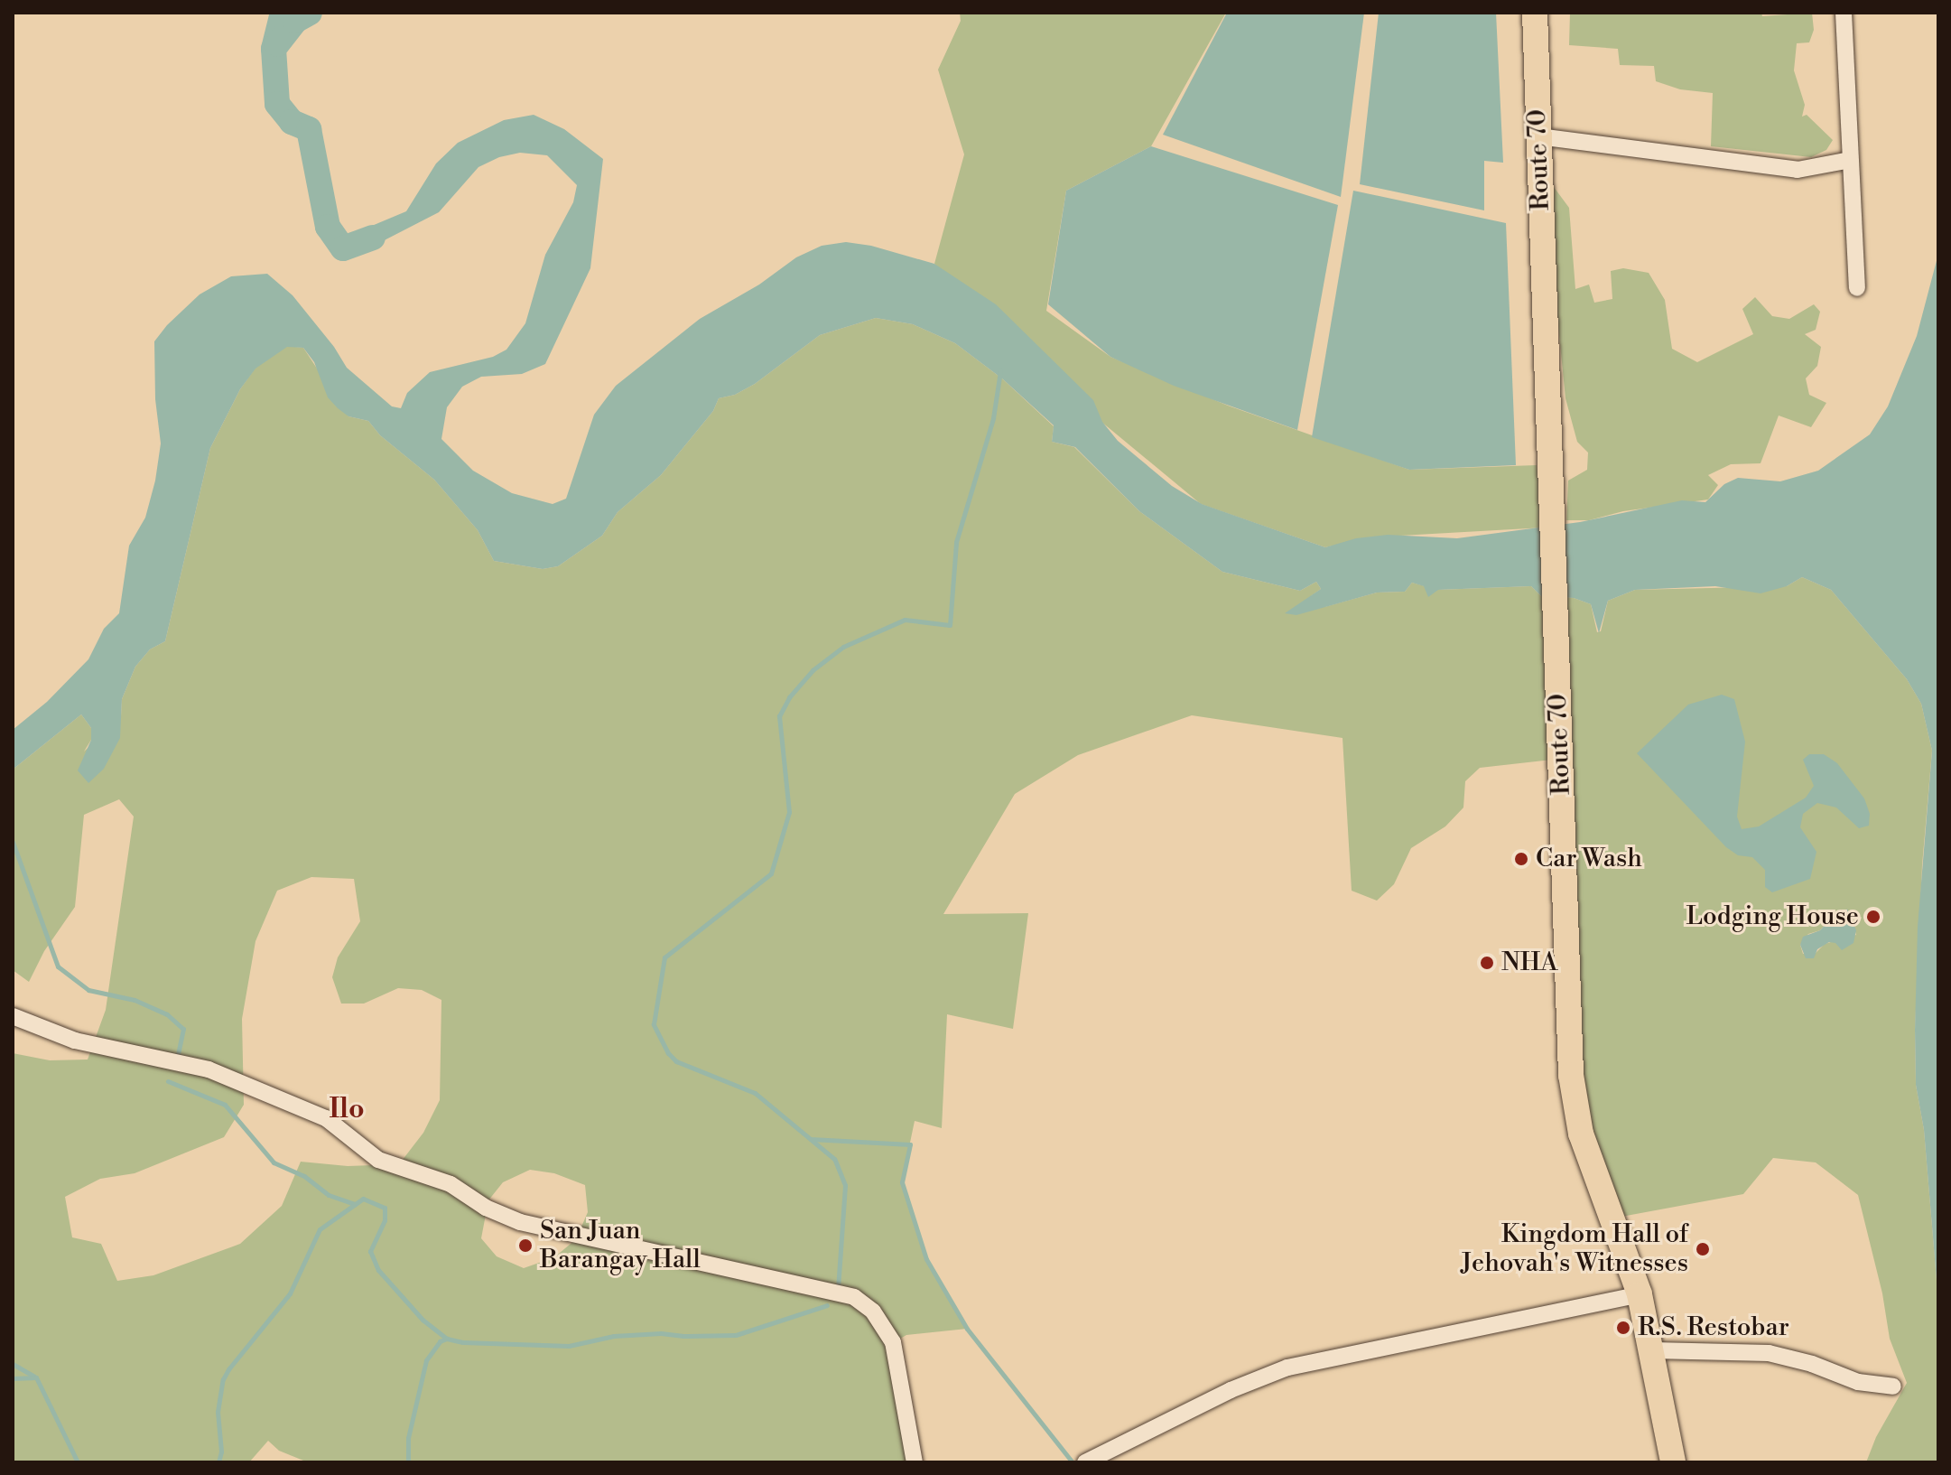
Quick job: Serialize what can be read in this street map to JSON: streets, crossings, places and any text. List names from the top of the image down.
{
  "streets": {
    "highway": ["Route 70"]
  },
  "districts": ["Ilo"],
  "places": [
    "Car Wash",
    "Lodging House",
    "NHA",
    "San Juan Barangay Hall",
    "Kingdom Hall of Jehovah's Witnesses",
    "R.S. Restobar"
  ]
}
